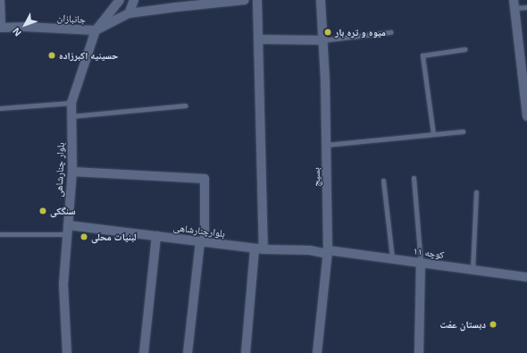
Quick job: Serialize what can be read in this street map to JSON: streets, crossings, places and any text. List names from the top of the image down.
{
  "streets": {
    "street": [
      "جانبازان",
      "بلوار چنارشاهی",
      "بسیج",
      "بلوارچنارشاهی",
      "کوچه ۱۱"
    ]
  },
  "crossings": [
    ["جانبازان", "بلوار چنارشاهی"],
    ["بلوار چنارشاهی", "بلوارچنارشاهی"],
    ["بسیج", "بلوارچنارشاهی"],
    ["بسیج", "کوچه ۱۱"],
    ["بلوارچنارشاهی", "کوچه ۱۱"]
  ],
  "places": [
    "میوه و تره بار",
    "حسینیه اکبرزاده",
    "سنگکی",
    "لبنیات محلی",
    "دبستان عفت"
  ],
  "north": "bottom left"
}
